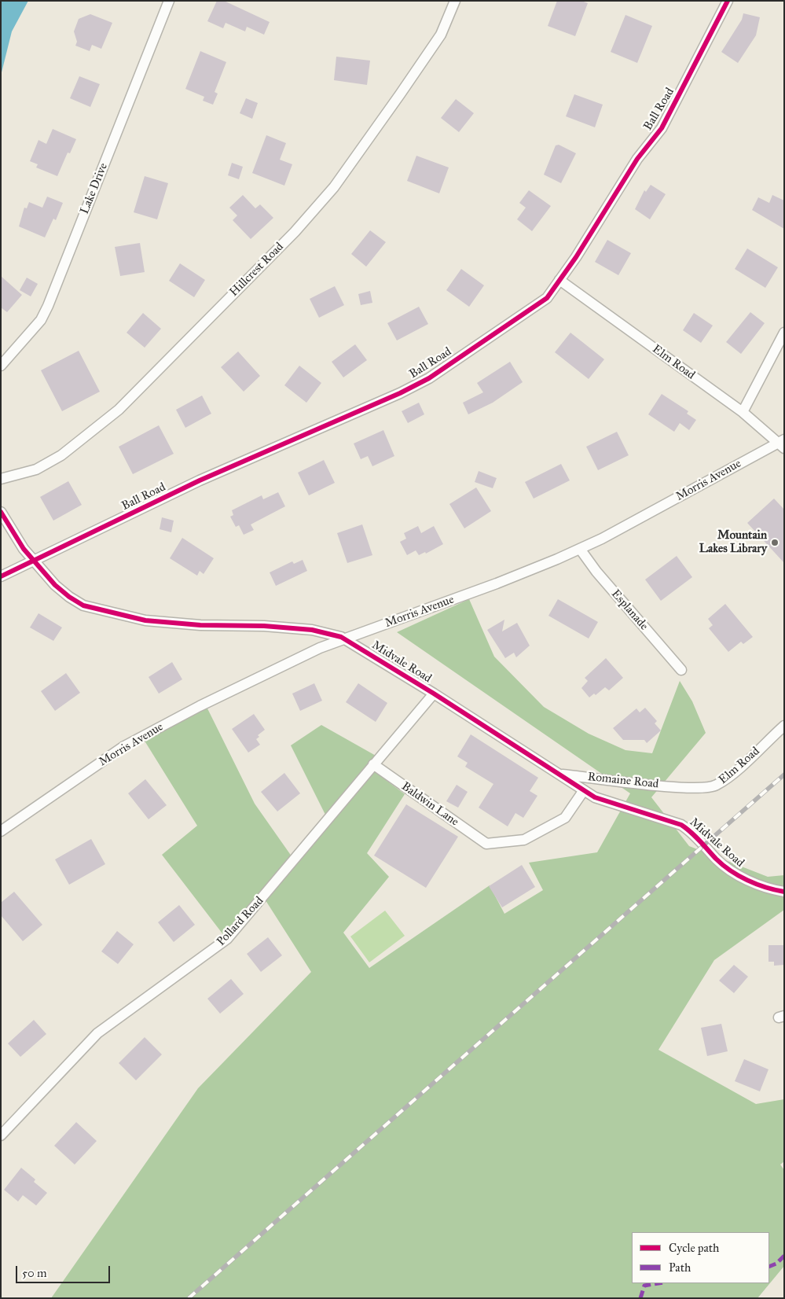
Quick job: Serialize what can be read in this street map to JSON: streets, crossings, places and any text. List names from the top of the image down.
{
  "streets": {
    "street": [
      "Ball Road",
      "Lake Drive",
      "Hillcrest Road",
      "Elm Road",
      "Morris Avenue",
      "Esplanade",
      "Midvale Road",
      "Romaine Road",
      "Baldwin Lane",
      "Pollard Road"
    ]
  },
  "crossings": [
    ["Ball Road", "Elm Road"],
    ["Ball Road", "Midvale Road"],
    ["Elm Road", "Morris Avenue"],
    ["Elm Road", "Romaine Road"],
    ["Morris Avenue", "Esplanade"],
    ["Morris Avenue", "Midvale Road"],
    ["Midvale Road", "Romaine Road"],
    ["Midvale Road", "Pollard Road"],
    ["Romaine Road", "Baldwin Lane"],
    ["Baldwin Lane", "Pollard Road"]
  ],
  "places": ["Mountain Lakes Library"],
  "legend": ["Cycle path", "Path"],
  "scale_bar": "50 m"
}
